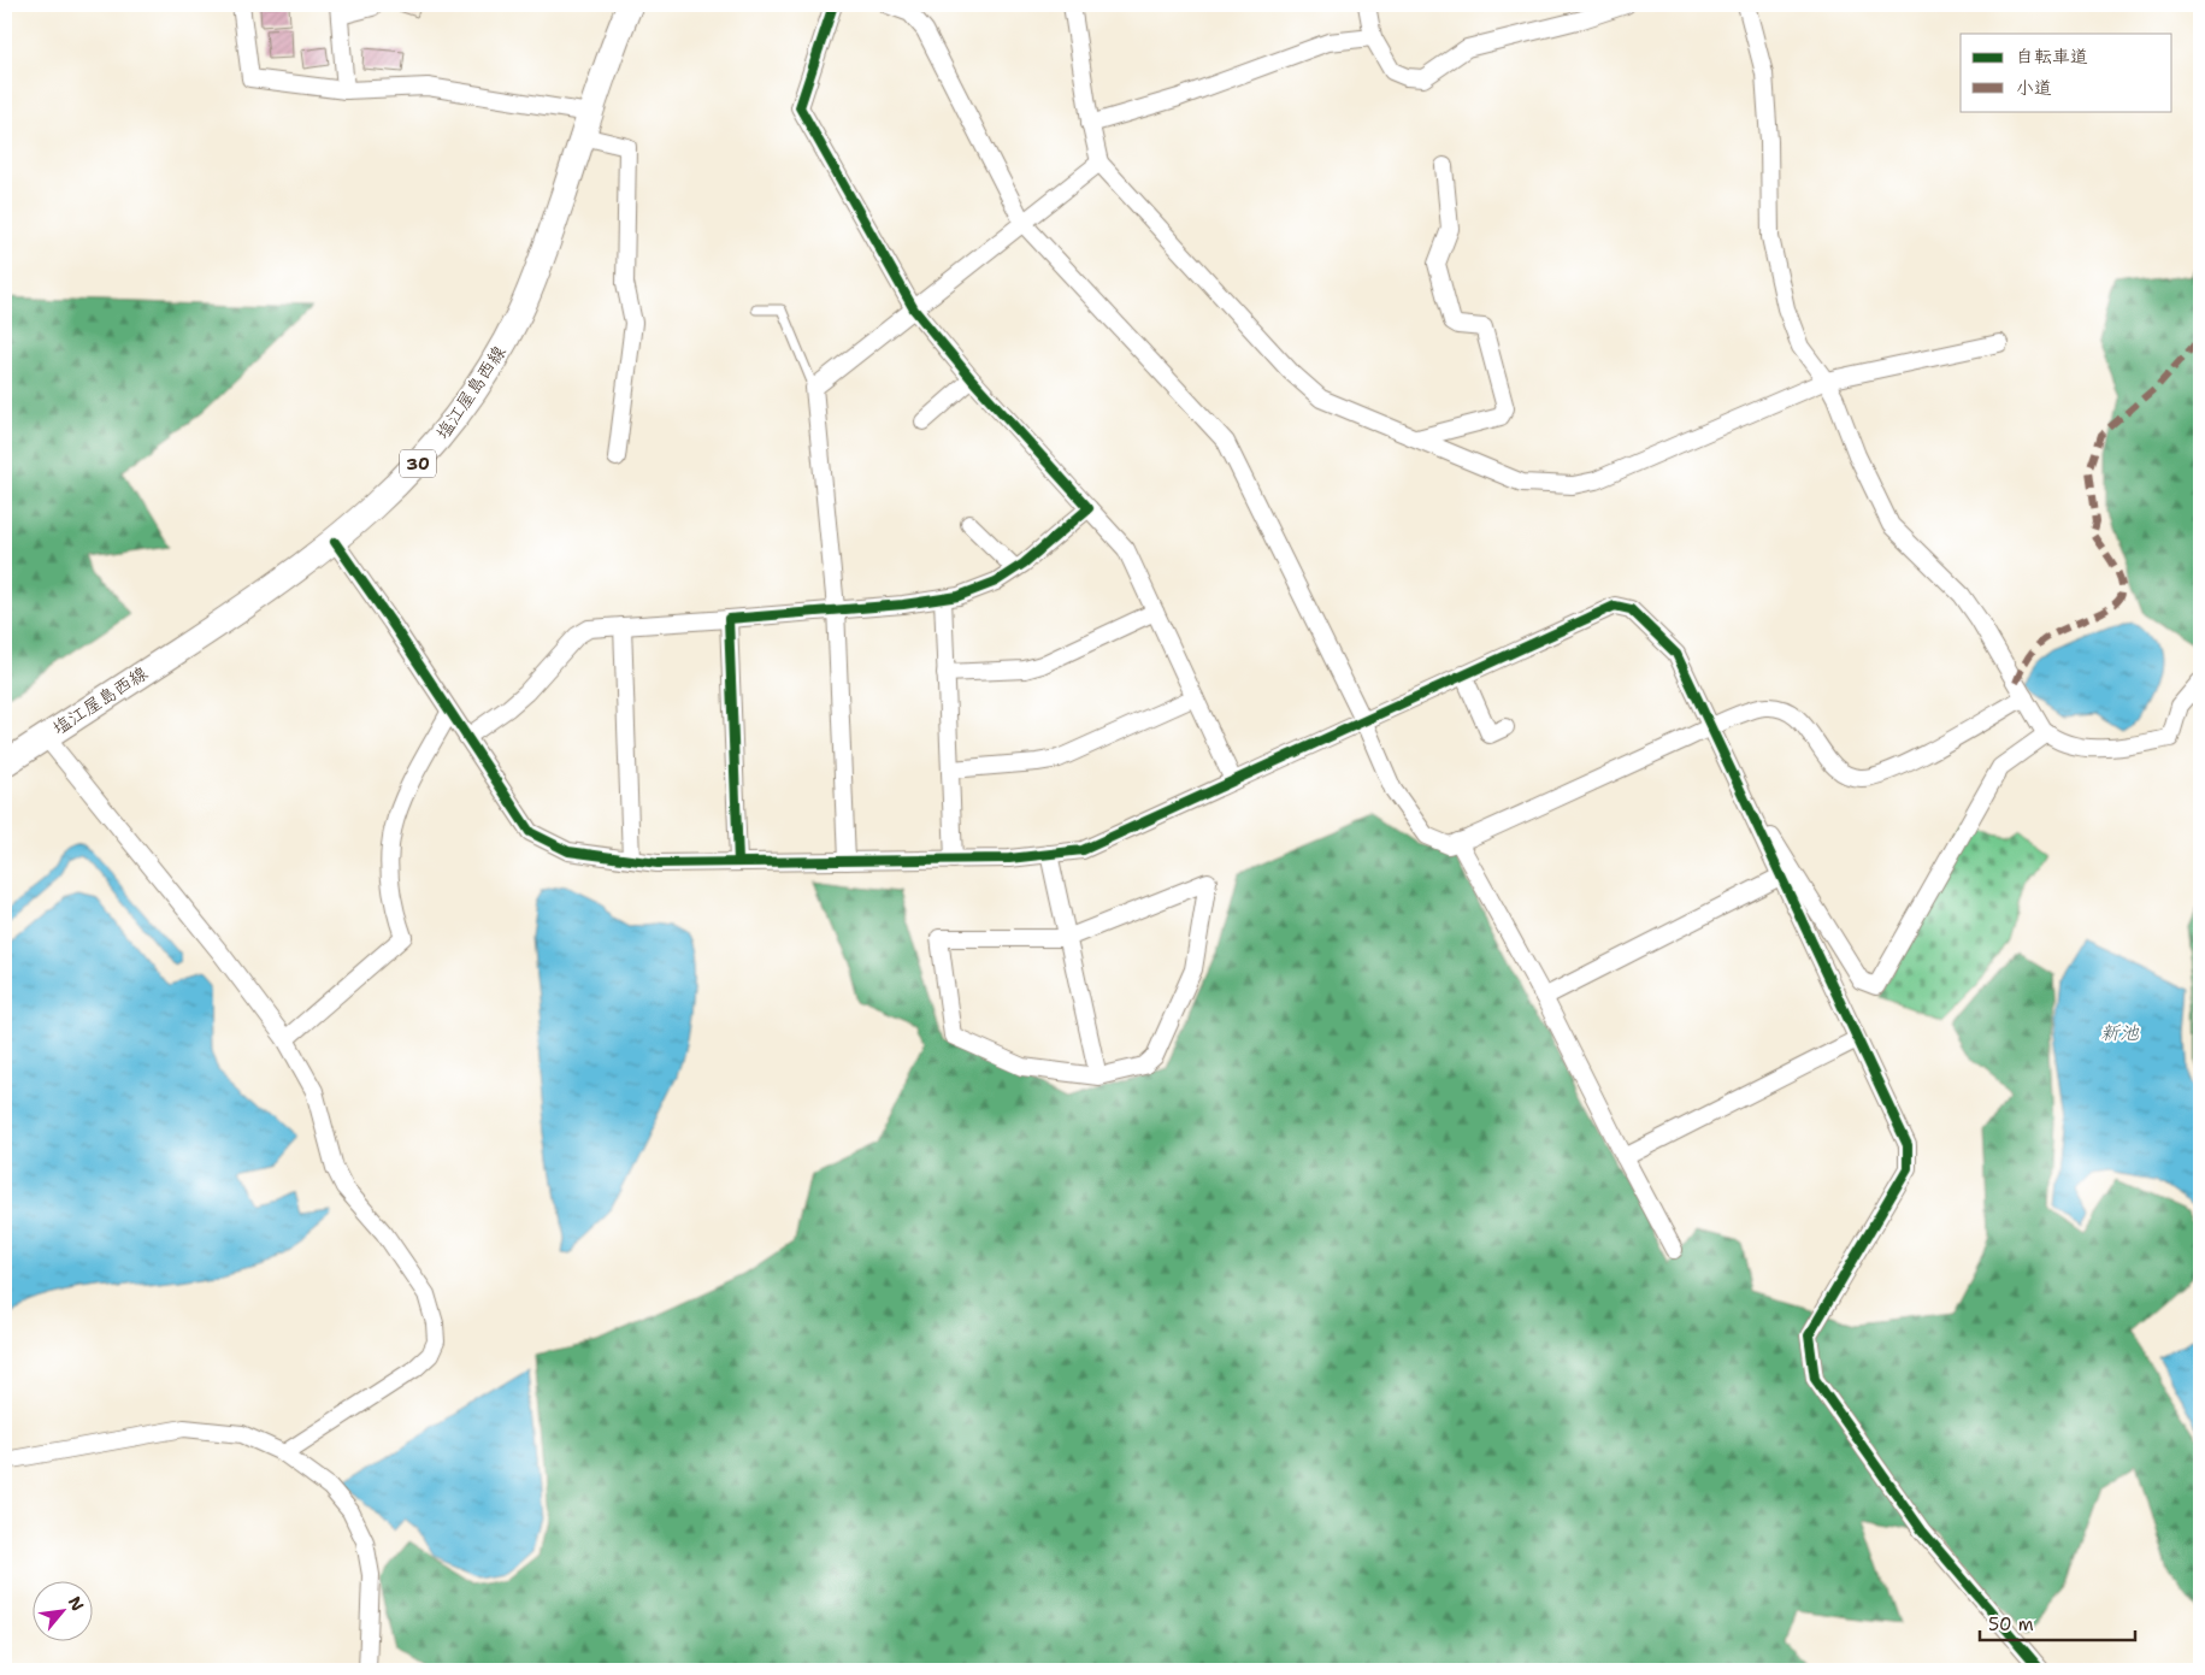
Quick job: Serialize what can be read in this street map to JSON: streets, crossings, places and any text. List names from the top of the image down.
{
  "streets": {
    "main road": ["塩江屋島西線", "30"]
  },
  "water": ["新池"],
  "legend": ["自転車道", "小道"],
  "scale_bar": "50 m",
  "north": "top right"
}
